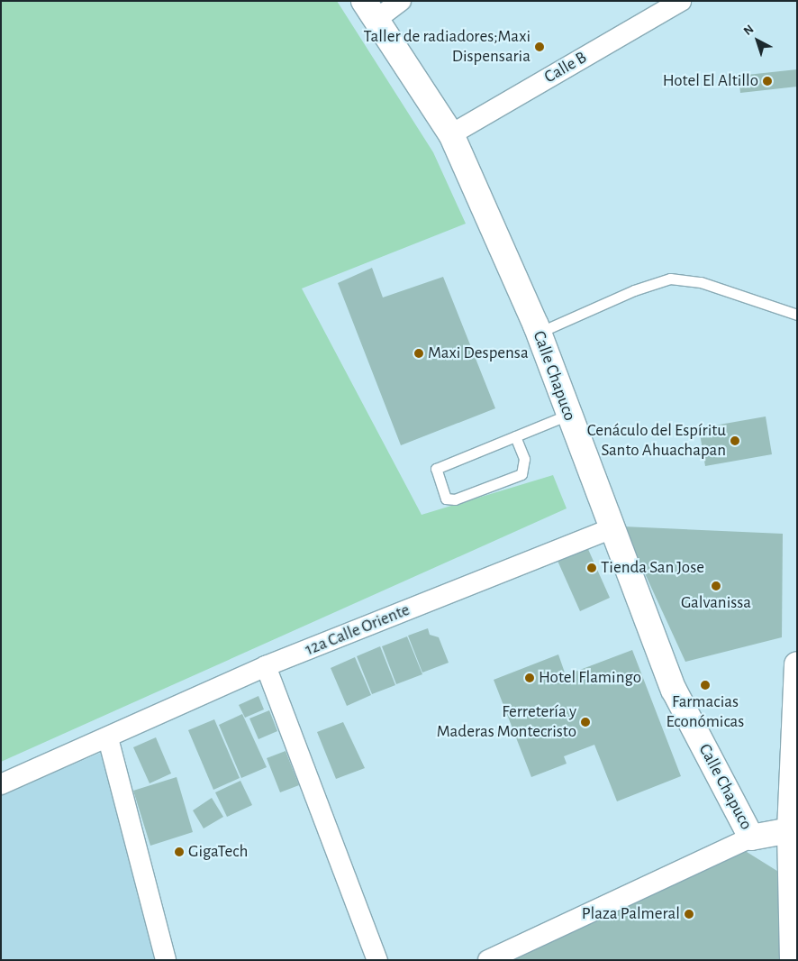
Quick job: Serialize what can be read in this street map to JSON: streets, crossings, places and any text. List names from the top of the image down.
{
  "streets": {
    "street": ["Calle B", "Calle Chapuco", "12a Calle Oriente"]
  },
  "crossings": [
    ["Calle B", "Calle Chapuco"],
    ["Calle Chapuco", "12a Calle Oriente"]
  ],
  "places": [
    "Taller de radiadores;Maxi Dispensaria",
    "Hotel El Altillo",
    "Maxi Despensa",
    "Cenáculo del Espíritu Santo Ahuachapan",
    "Tienda San Jose",
    "Galvanissa",
    "Hotel Flamingo",
    "Farmacias Económicas",
    "Ferretería y Maderas Montecristo",
    "GigaTech",
    "Plaza Palmeral"
  ],
  "north": "top left"
}
